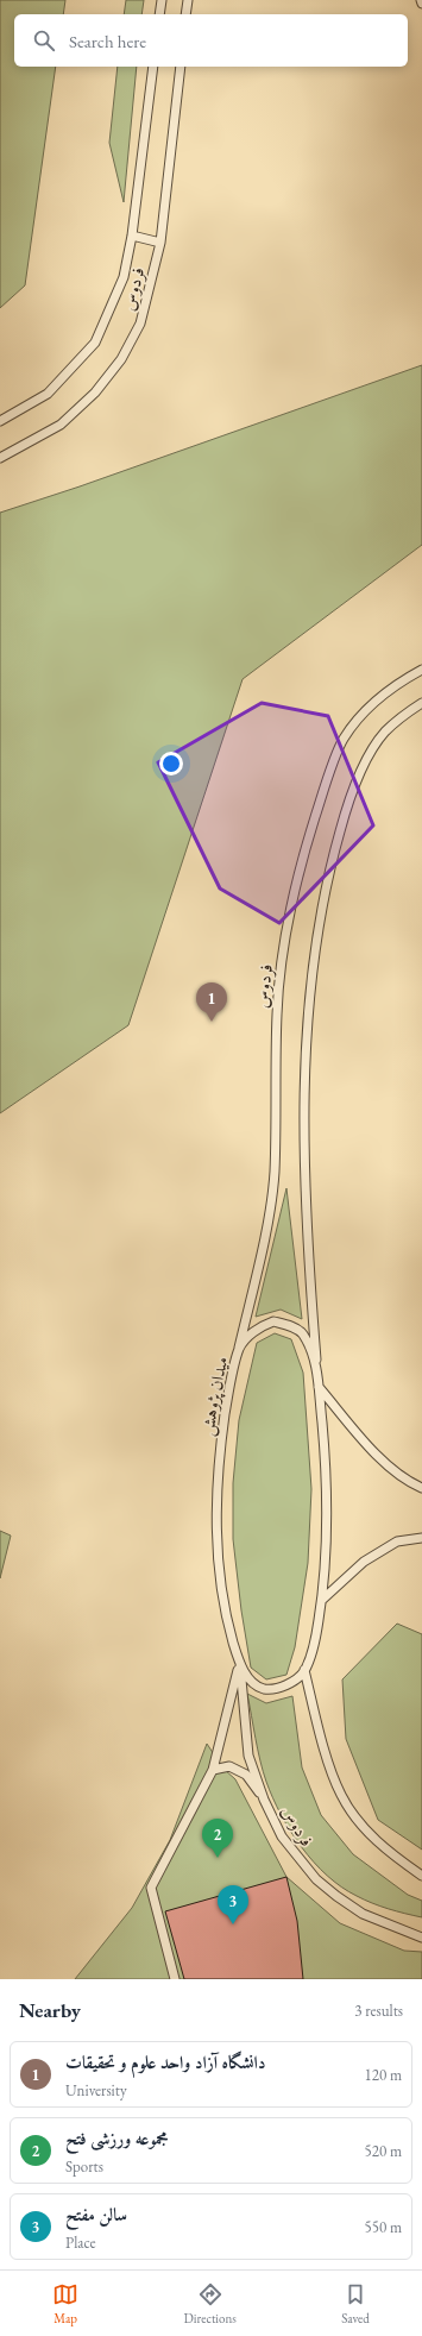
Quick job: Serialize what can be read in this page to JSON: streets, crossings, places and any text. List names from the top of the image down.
{
  "streets": {
    "lane": ["فردوس", "میدان پژوهش"]
  },
  "crossings": [
    ["فردوس", "میدان پژوهش"]
  ],
  "page": {
    "search": "Search here",
    "pins": ["1", "2", "3"],
    "heading": ["Nearby", "3 results"],
    "list": [
      {
        "mark": "1",
        "name": "دانشگاه آزاد واحد علوم و تحقیقات",
        "note": "University",
        "value": "120 m"
      },
      {
        "mark": "2",
        "name": "مجموعه ورزشی فتح",
        "note": "Sports",
        "value": "520 m"
      },
      {
        "mark": "3",
        "name": "سالن مفتح",
        "note": "Place",
        "value": "550 m"
      }
    ],
    "nav": ["Map", "Directions", "Saved"]
  }
}
